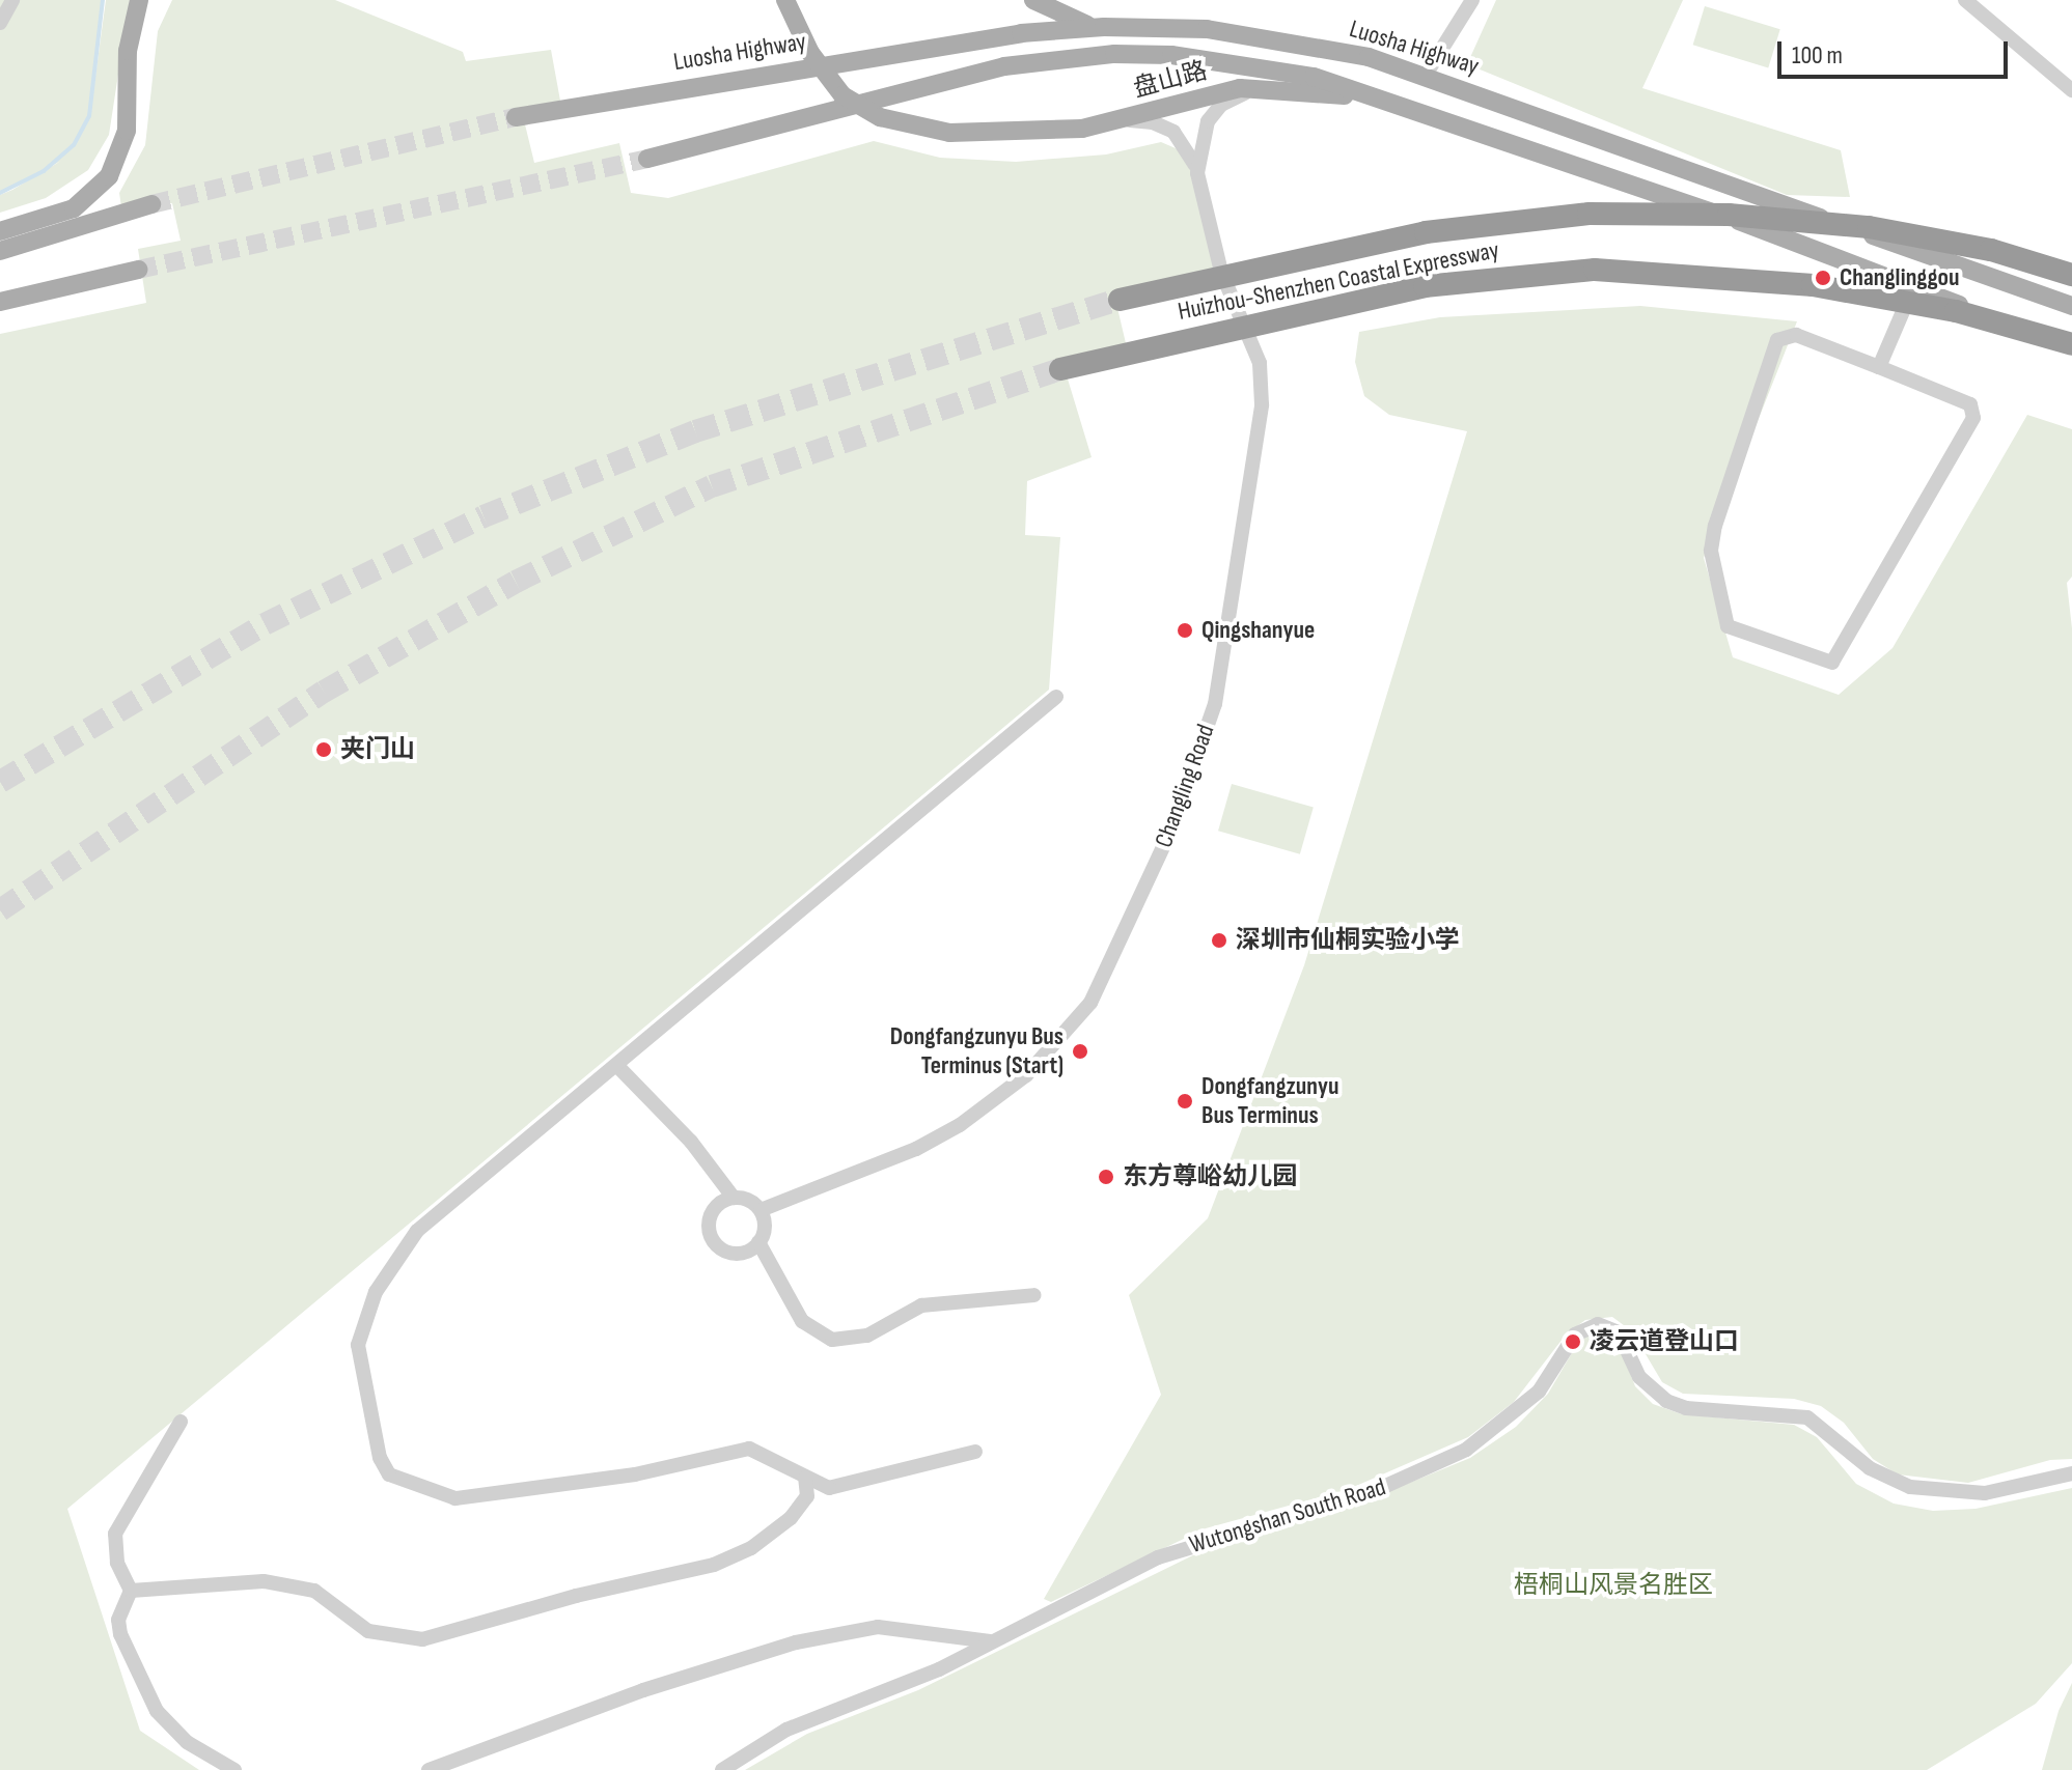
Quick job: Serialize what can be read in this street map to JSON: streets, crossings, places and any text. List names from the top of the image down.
{
  "streets": {
    "highway": ["Huizhou-Shenzhen Coastal Expressway"],
    "main road": ["Luosha Highway", "盘山路"],
    "street": ["Changling Road", "Wutongshan South Road"]
  },
  "parks": ["梧桐山风景名胜区"],
  "places": [
    "Changlinggou",
    "Qingshanyue",
    "夹门山",
    "深圳市仙桐实验小学",
    "Dongfangzunyu Bus Terminus (Start)",
    "Dongfangzunyu Bus Terminus",
    "东方尊峪幼儿园",
    "凌云道登山口"
  ],
  "scale_bar": "100 m"
}
